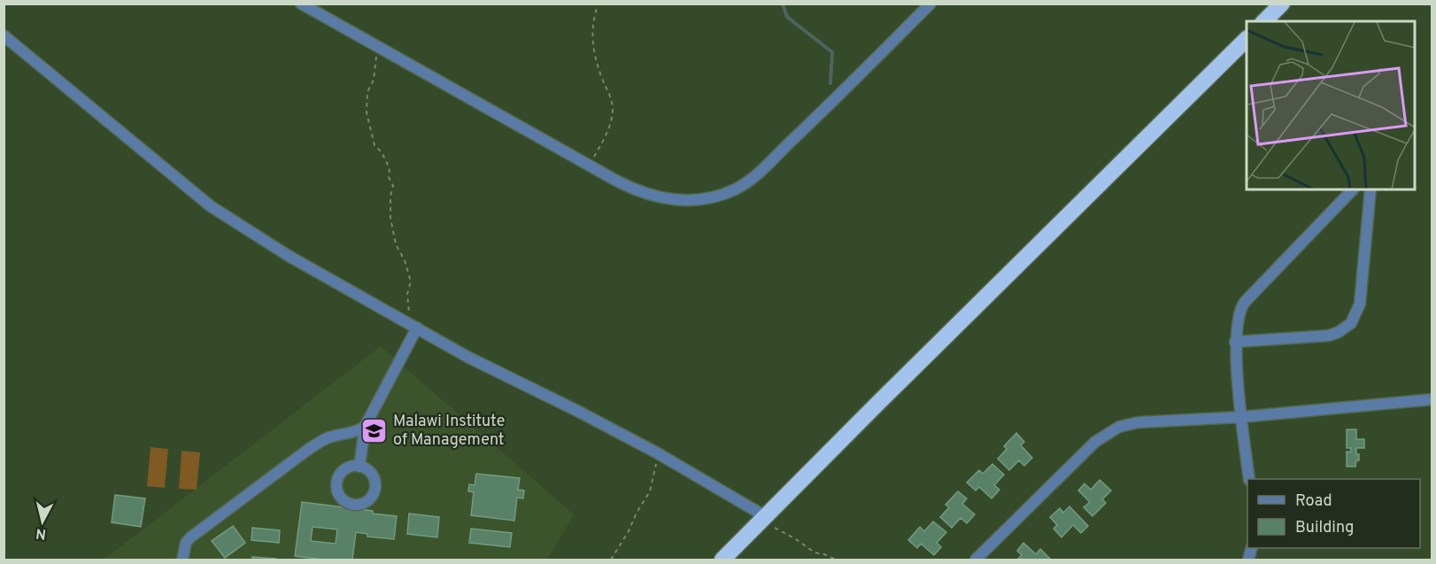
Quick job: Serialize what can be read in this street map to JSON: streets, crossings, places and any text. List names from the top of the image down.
{
  "places": {
    "school or university": ["Malawi Institute of Management"]
  },
  "legend": ["Road", "Building"],
  "north": "bottom"
}
